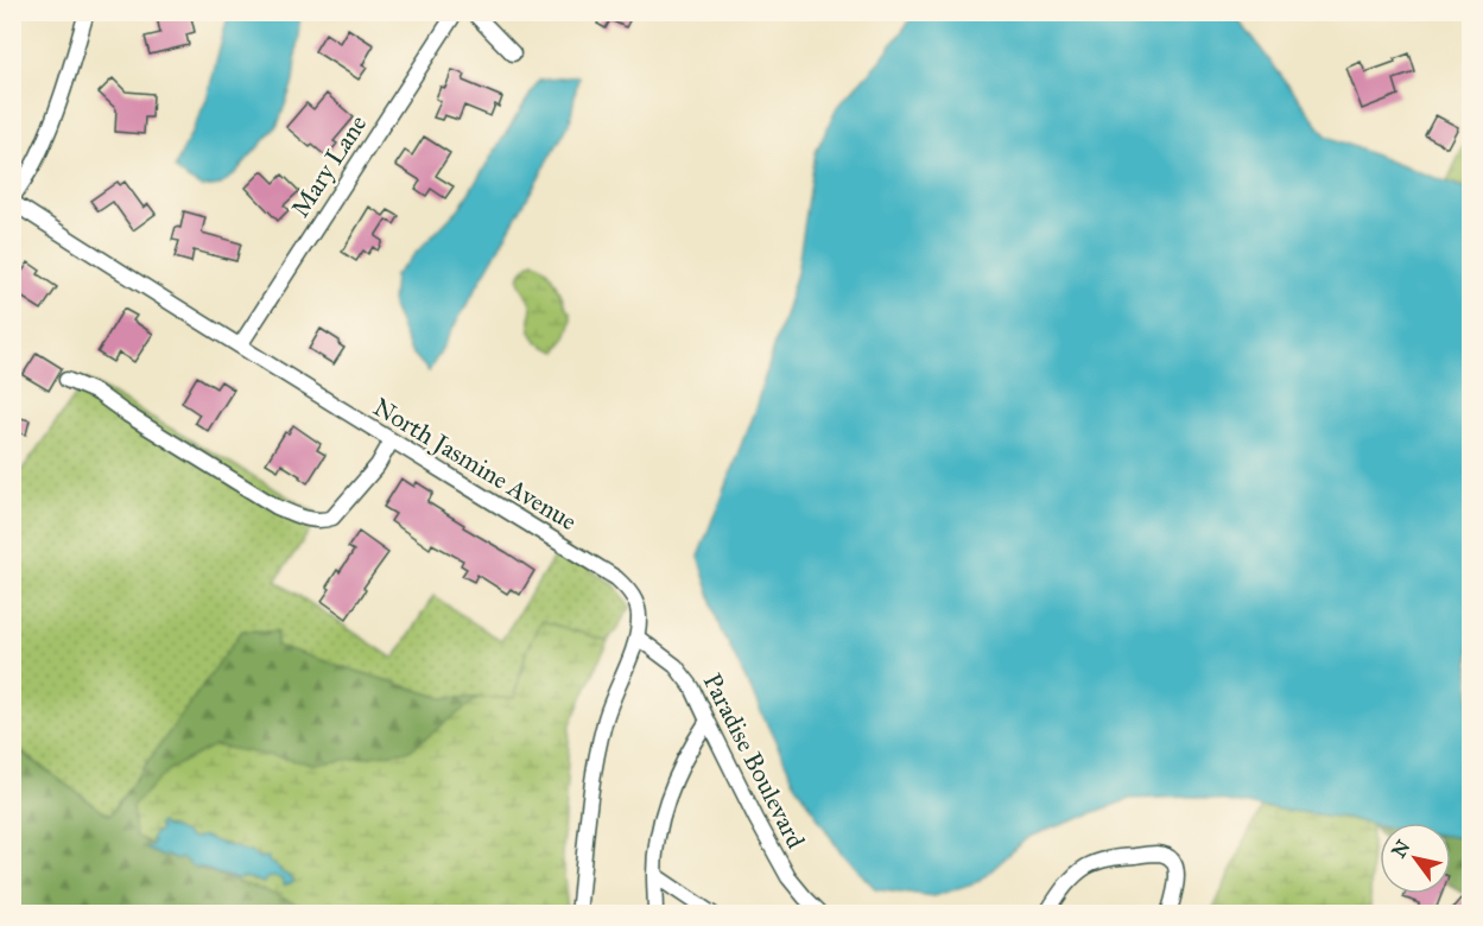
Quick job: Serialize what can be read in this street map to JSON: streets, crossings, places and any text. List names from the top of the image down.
{
  "streets": {
    "street": ["Mary Lane", "North Jasmine Avenue", "Paradise Boulevard"]
  },
  "crossings": [
    ["Mary Lane", "North Jasmine Avenue"],
    ["North Jasmine Avenue", "Paradise Boulevard"]
  ],
  "north": "top left"
}
